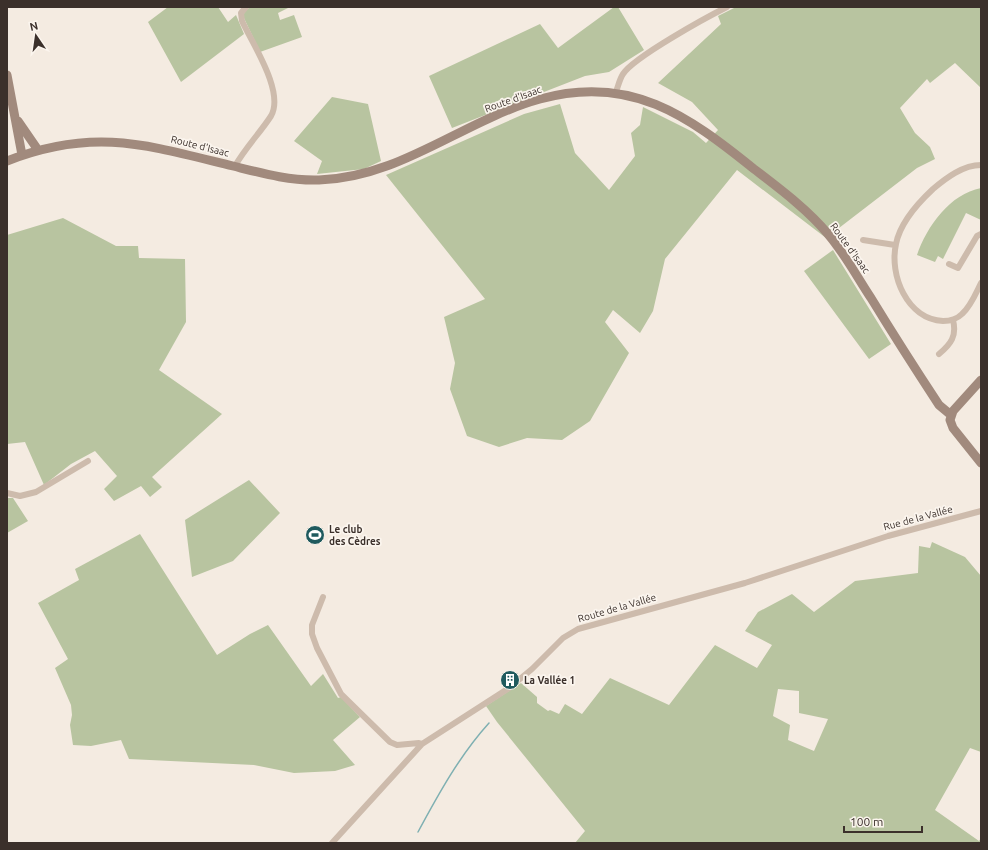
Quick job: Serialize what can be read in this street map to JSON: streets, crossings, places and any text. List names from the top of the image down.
{
  "streets": {
    "street": ["Route d'Isaac", "Rue de la Vallée", "Route de la Vallée"]
  },
  "crossings": [
    ["Rue de la Vallée", "Route de la Vallée"]
  ],
  "places": {
    "sports": ["Le club des Cèdres"],
    "building": ["La Vallée 1"]
  },
  "scale_bar": "100 m",
  "north": "top"
}
